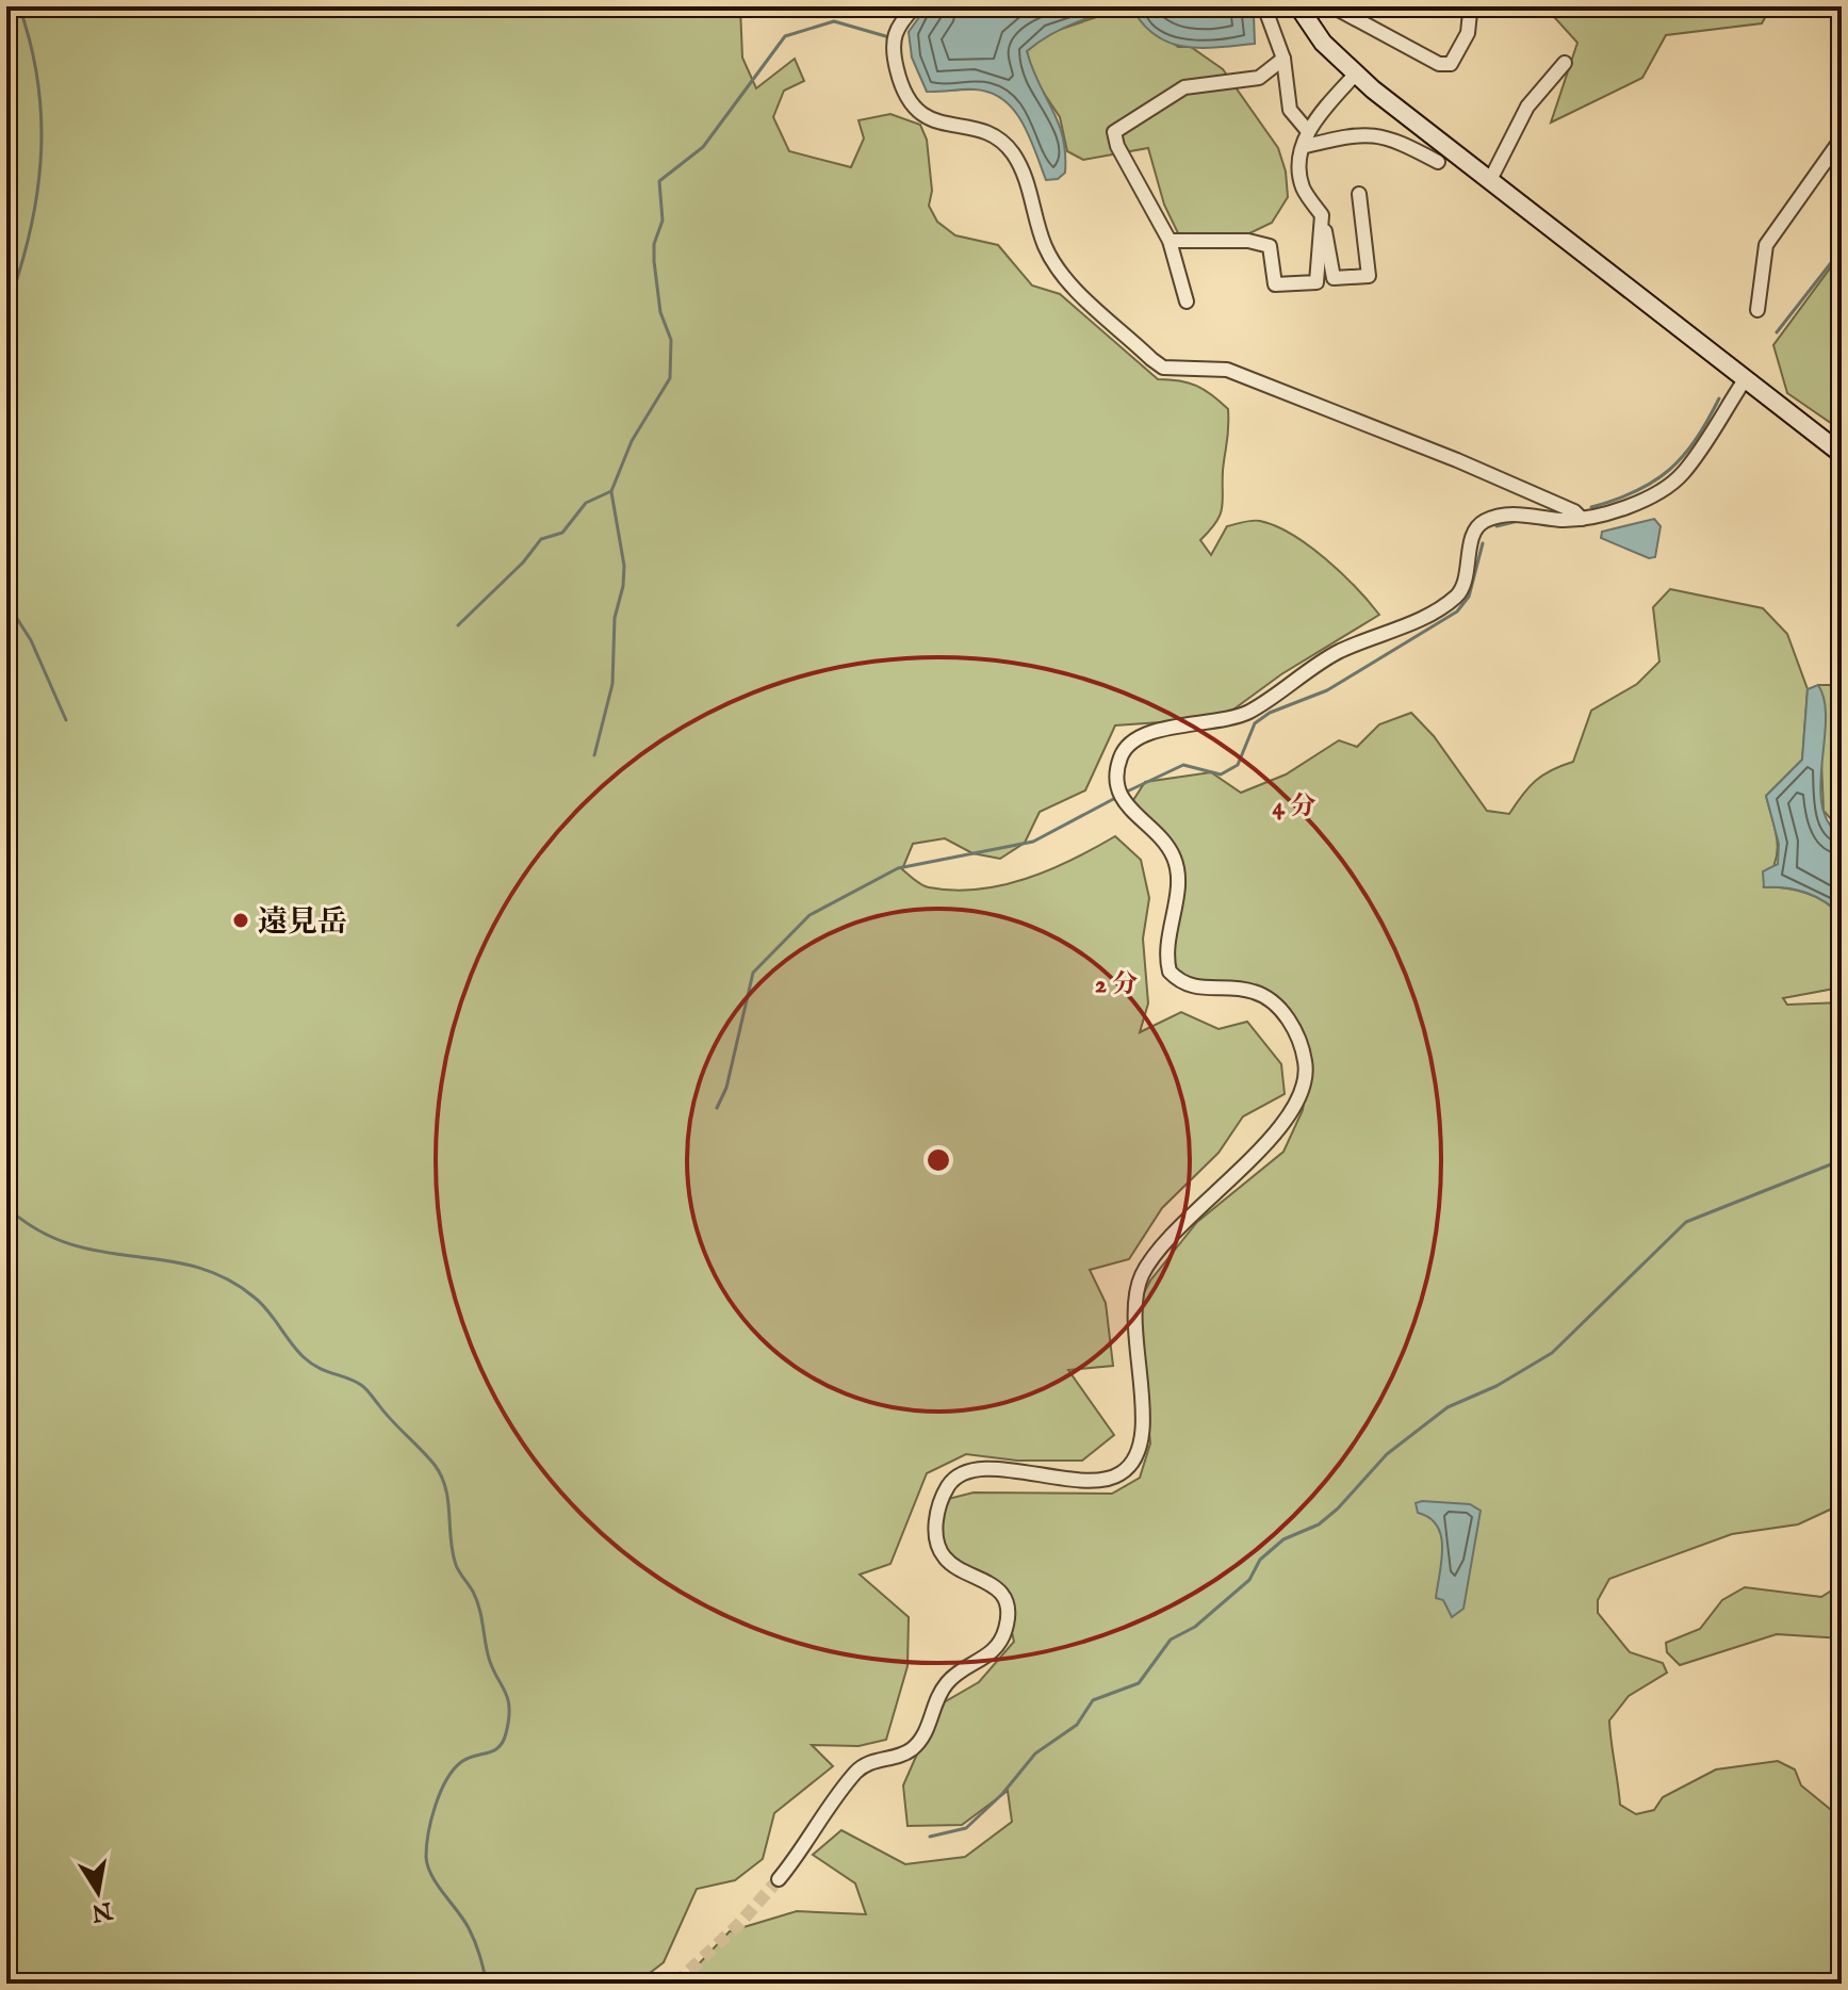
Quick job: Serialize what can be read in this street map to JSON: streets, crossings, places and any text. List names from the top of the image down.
{
  "places": ["遠見岳"],
  "north": "bottom",
  "rings": ["4 分", "2 分"]
}
